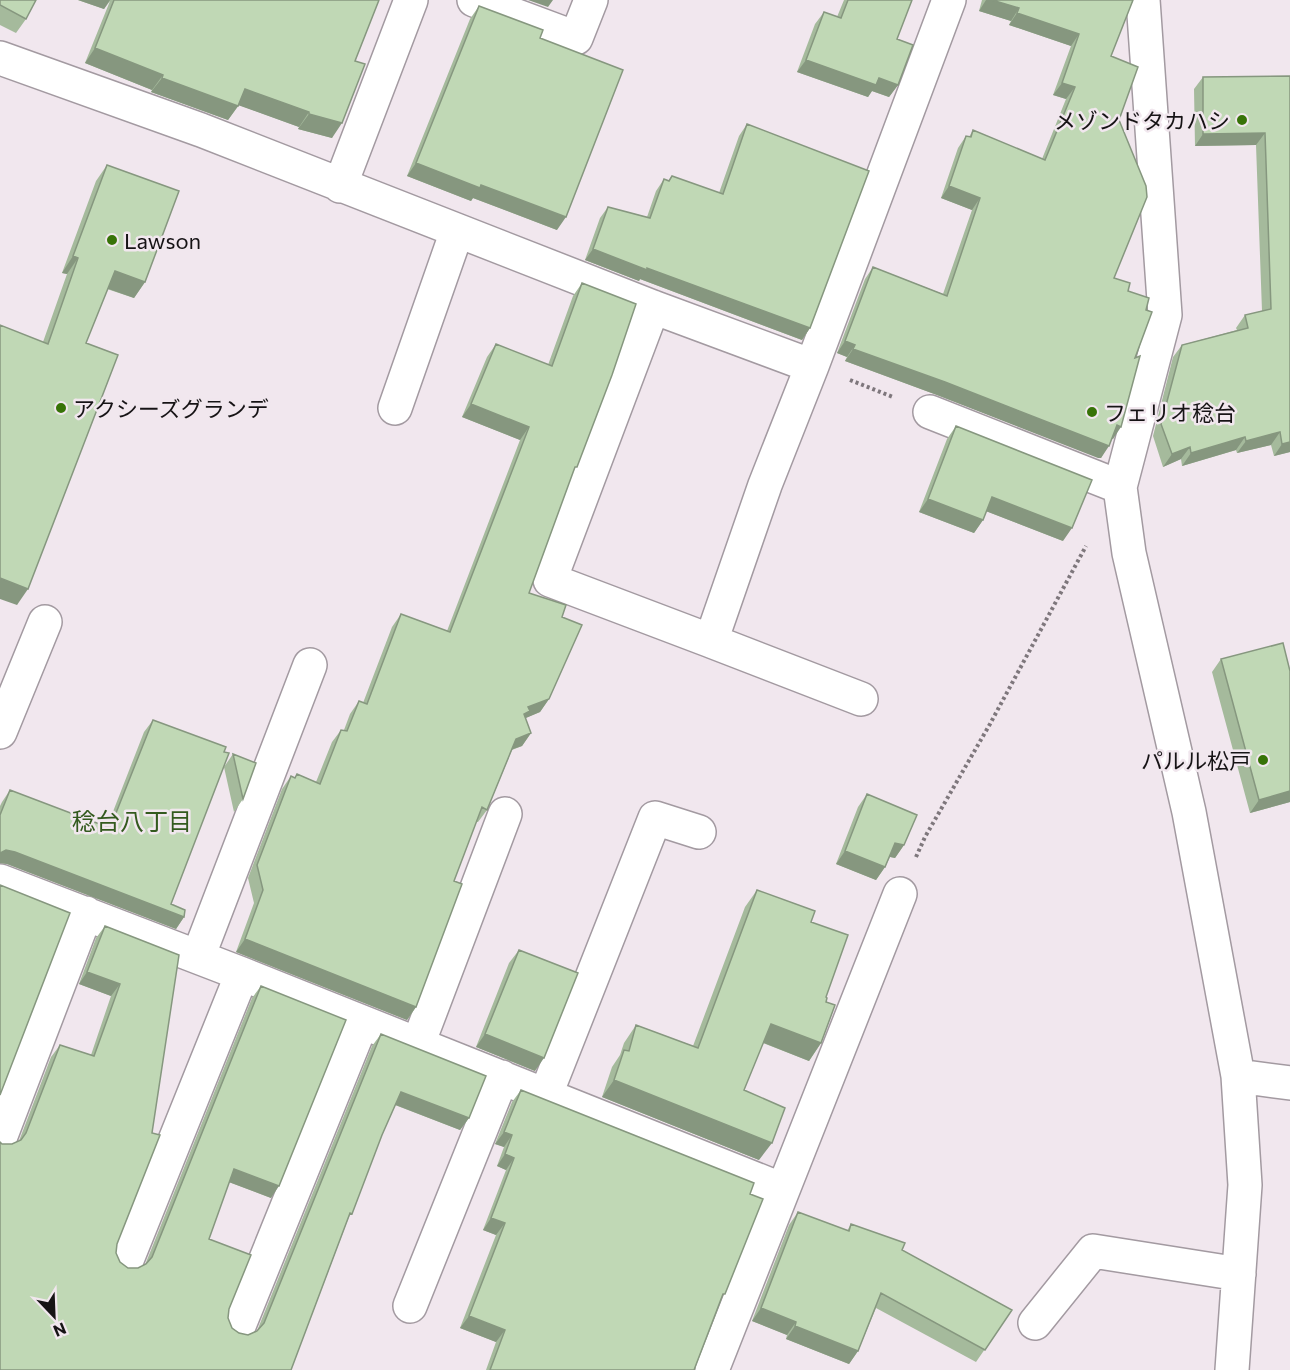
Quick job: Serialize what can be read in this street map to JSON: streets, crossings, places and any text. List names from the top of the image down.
{
  "districts": ["稔台八丁目"],
  "places": [
    "メゾンドタカハシ",
    "Lawson",
    "アクシーズグランデ",
    "フェリオ稔台",
    "パルル松戸"
  ],
  "north": "bottom right"
}
